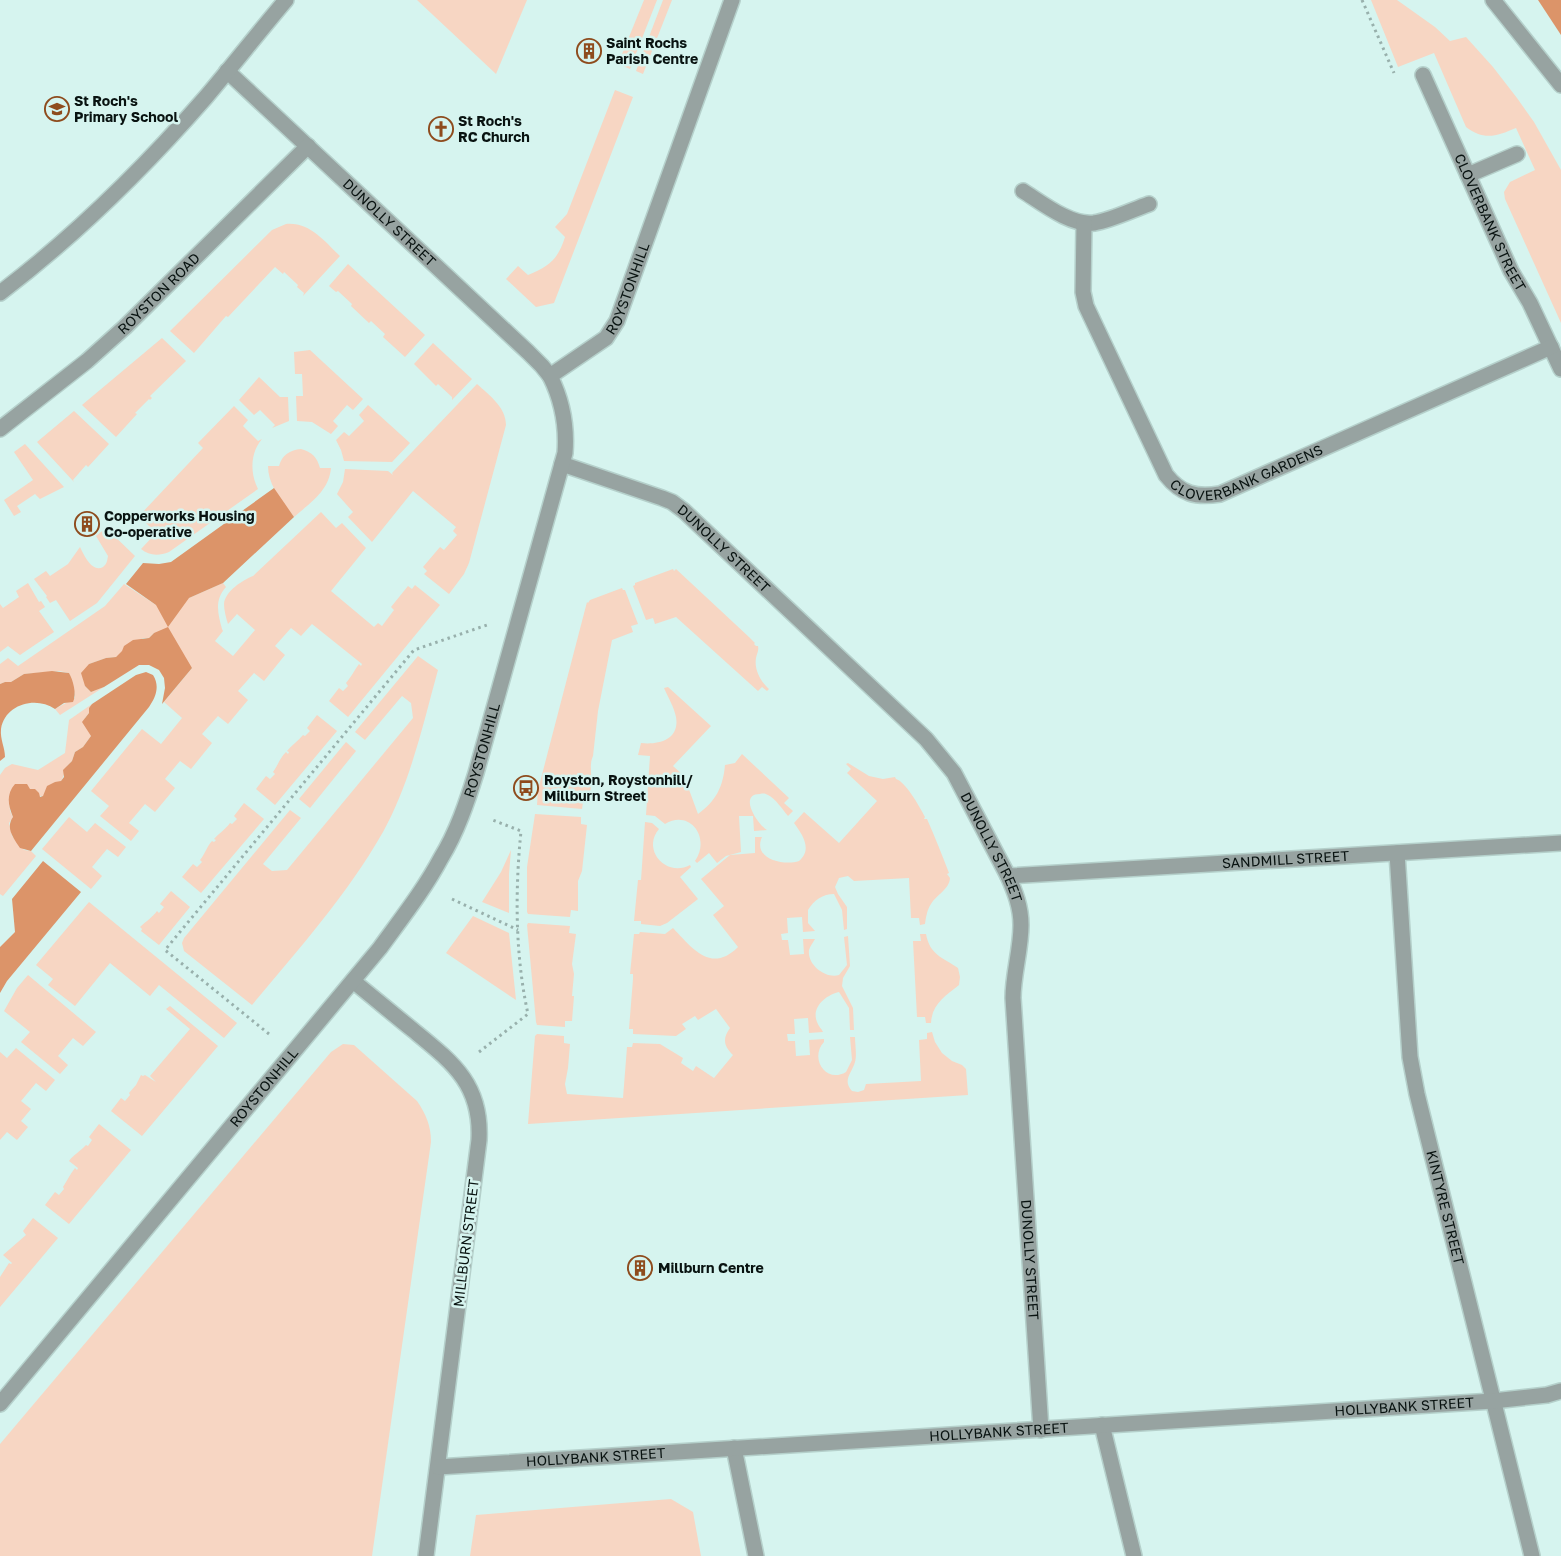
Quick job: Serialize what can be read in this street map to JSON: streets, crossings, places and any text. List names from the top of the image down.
{
  "streets": {
    "street": [
      "CLOVERBANK STREET",
      "DUNOLLY STREET",
      "ROYSTONHILL",
      "ROYSTON ROAD",
      "CLOVERBANK GARDENS",
      "SANDMILL STREET",
      "KINTYRE STREET",
      "MILLBURN STREET",
      "HOLLYBANK STREET"
    ]
  },
  "crossings": [
    ["CLOVERBANK STREET", "CLOVERBANK GARDENS"],
    ["DUNOLLY STREET", "ROYSTONHILL"],
    ["DUNOLLY STREET", "ROYSTON ROAD"],
    ["DUNOLLY STREET", "SANDMILL STREET"],
    ["DUNOLLY STREET", "HOLLYBANK STREET"],
    ["ROYSTONHILL", "MILLBURN STREET"],
    ["SANDMILL STREET", "KINTYRE STREET"],
    ["KINTYRE STREET", "HOLLYBANK STREET"],
    ["MILLBURN STREET", "HOLLYBANK STREET"]
  ],
  "places": {
    "building": ["Saint Rochs Parish Centre", "Copperworks Housing Co-operative", "Millburn Centre"],
    "school or university": ["St Roch's Primary School"],
    "church": ["St Roch's RC Church"],
    "bus stop": ["Royston, Roystonhill/ Millburn Street"]
  }
}
